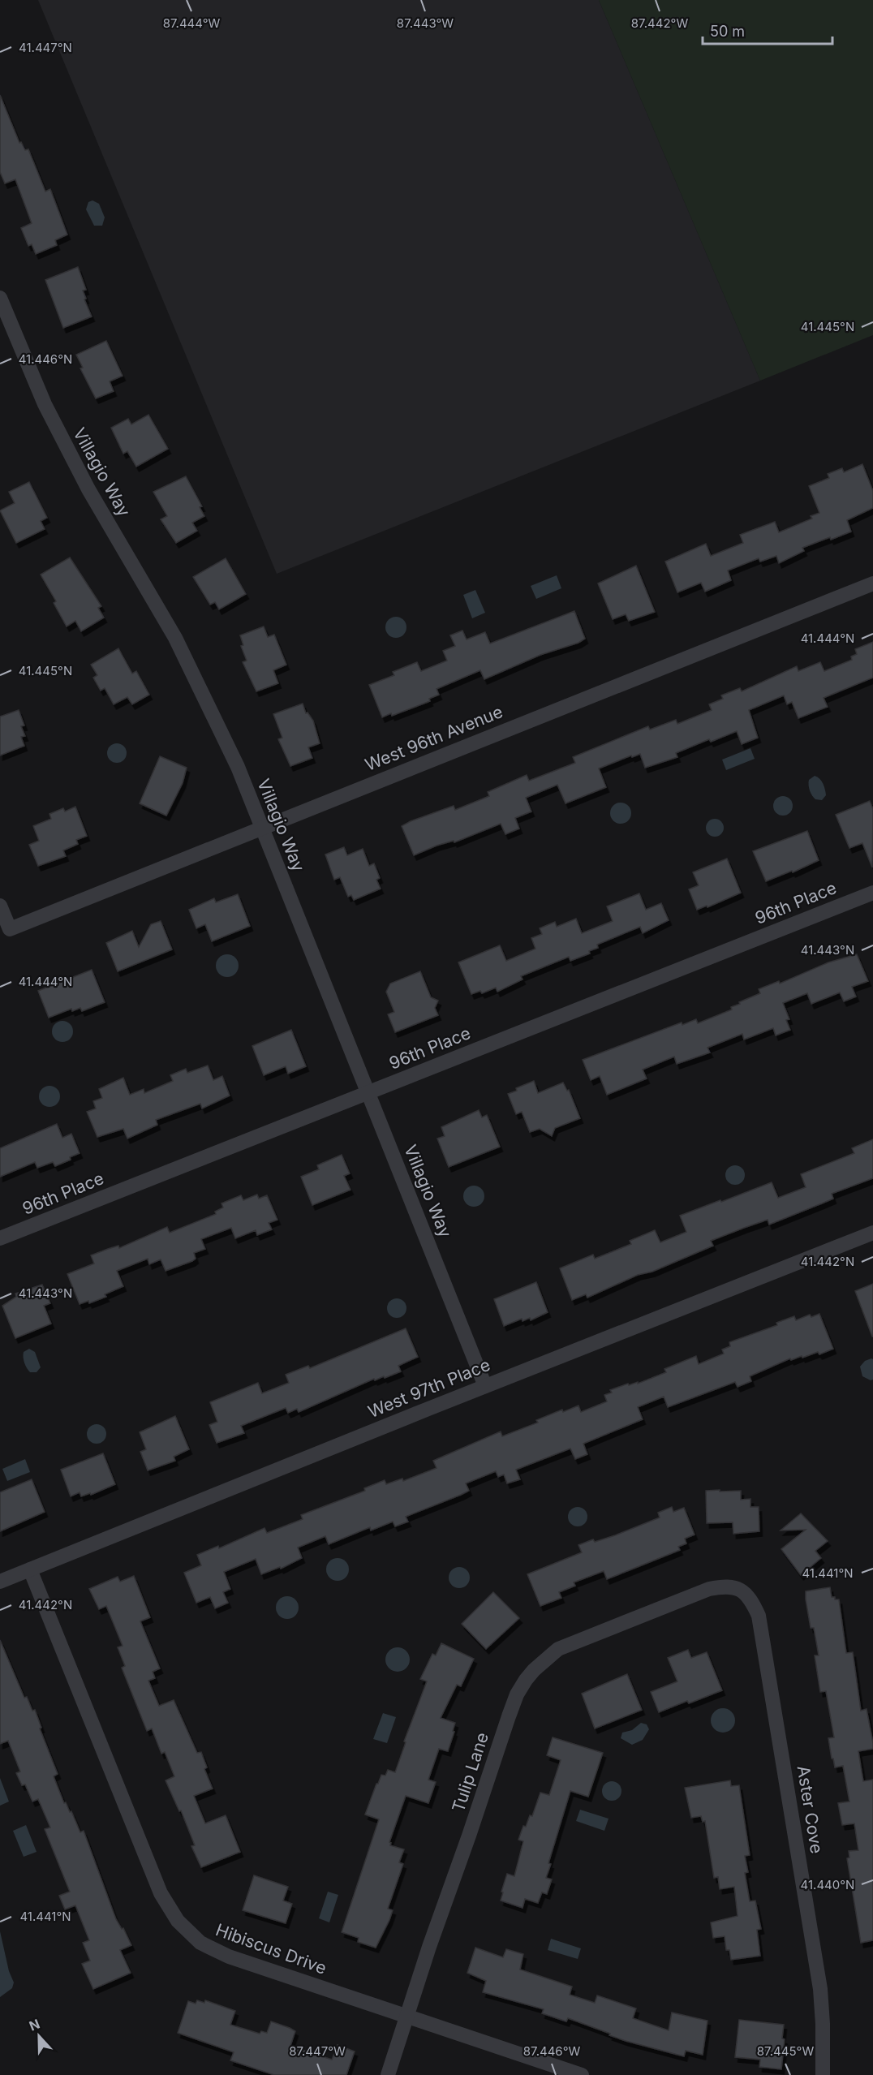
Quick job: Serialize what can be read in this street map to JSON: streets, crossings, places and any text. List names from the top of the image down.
{
  "streets": {
    "street": [
      "Villagio Way",
      "West 96th Avenue",
      "96th Place",
      "West 97th Place",
      "Tulip Lane",
      "Aster Cove",
      "Hibiscus Drive"
    ]
  },
  "crossings": [
    ["Villagio Way", "West 96th Avenue"],
    ["Villagio Way", "96th Place"],
    ["Villagio Way", "West 97th Place"],
    ["West 97th Place", "Hibiscus Drive"],
    ["Tulip Lane", "Aster Cove"],
    ["Tulip Lane", "Hibiscus Drive"]
  ],
  "scale_bar": "50 m",
  "north": "top",
  "coordinates": [
    "87.444°W",
    "87.443°W",
    "87.442°W",
    "41.447°N",
    "41.445°N",
    "41.446°N",
    "41.444°N",
    "41.443°N",
    "41.442°N",
    "41.441°N",
    "41.440°N",
    "87.447°W",
    "87.446°W",
    "87.445°W"
  ]
}
